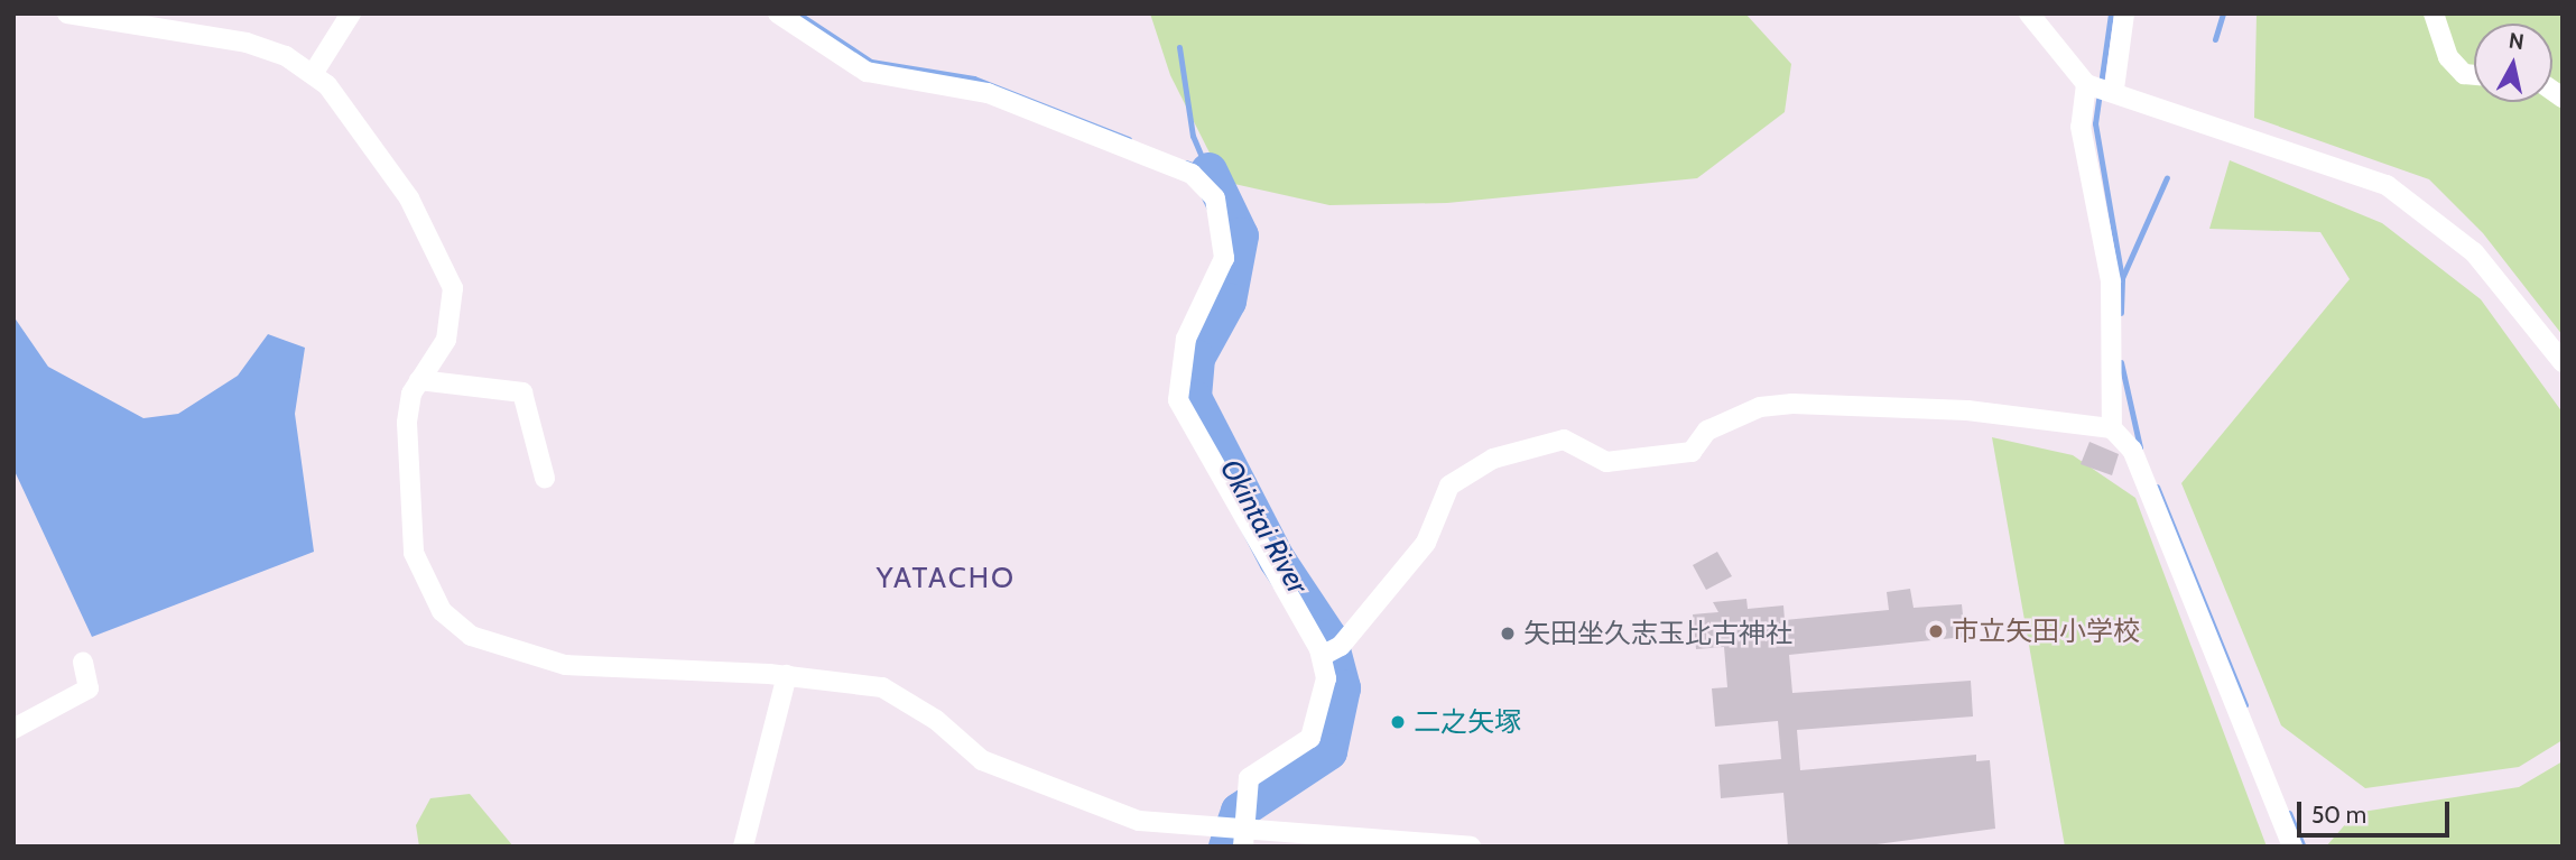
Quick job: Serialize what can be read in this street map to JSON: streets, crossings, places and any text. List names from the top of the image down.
{
  "districts": ["YATACHO"],
  "water": ["Okintai River"],
  "places": ["市立矢田小学校", "矢田坐久志玉比古神社", "二之矢塚"],
  "scale_bar": "50 m",
  "north": "top"
}
